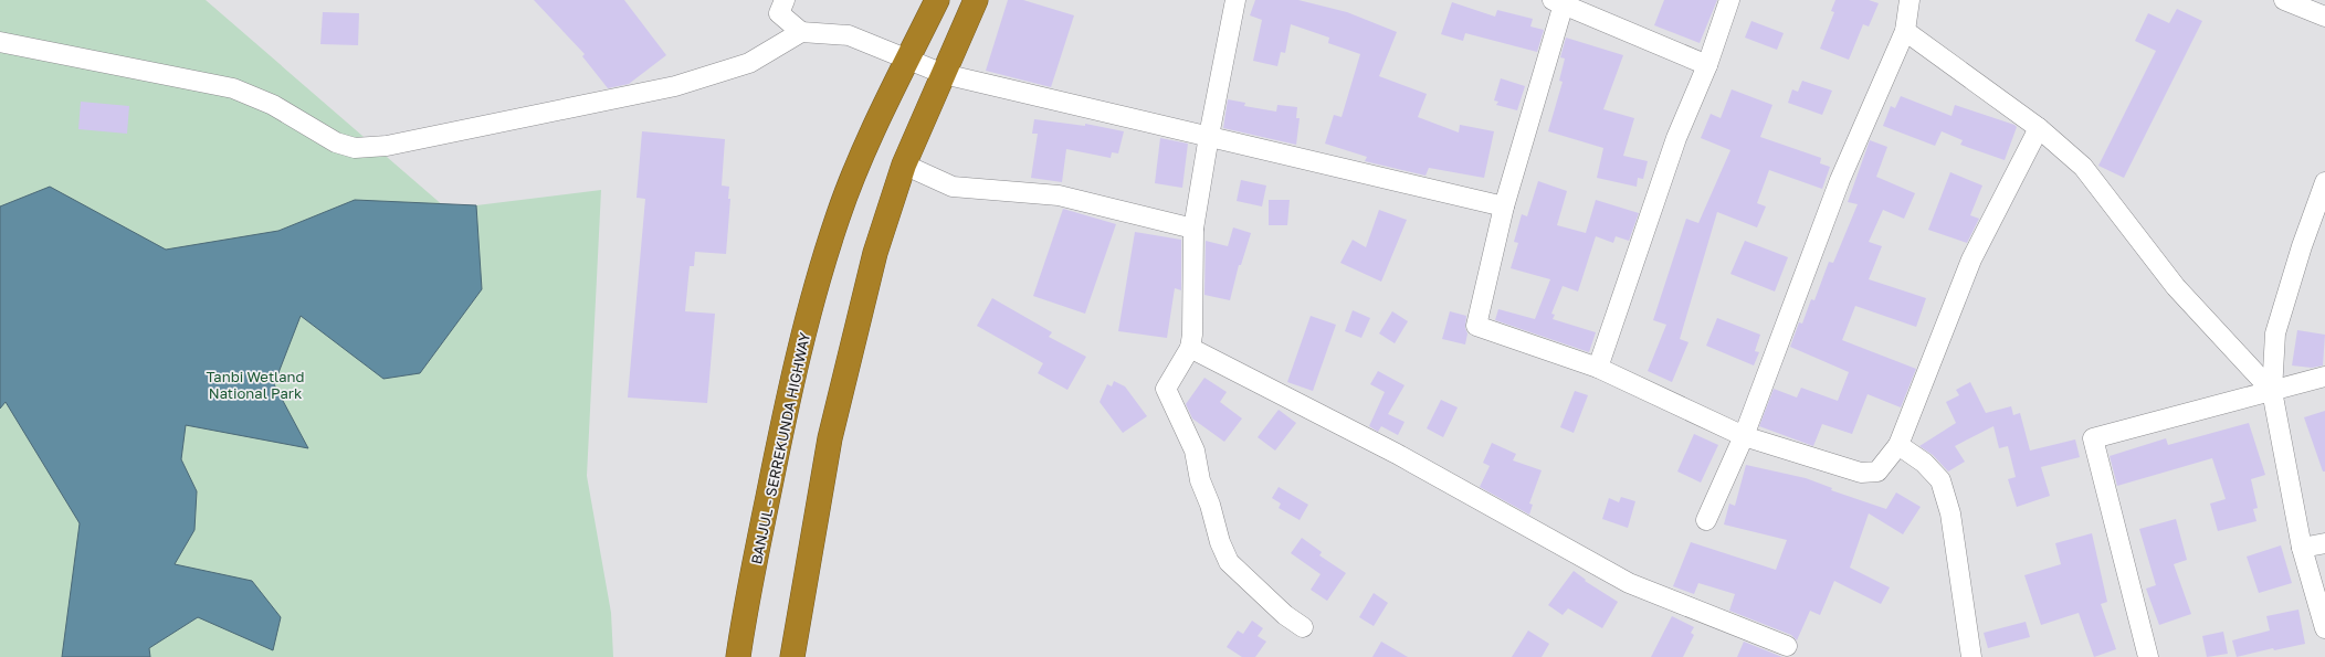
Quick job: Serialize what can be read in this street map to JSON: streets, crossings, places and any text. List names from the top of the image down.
{
  "streets": {
    "highway": ["BANJUL - SERREKUNDA HIGHWAY"]
  },
  "parks": ["Tanbi Wetland National Park"]
}
